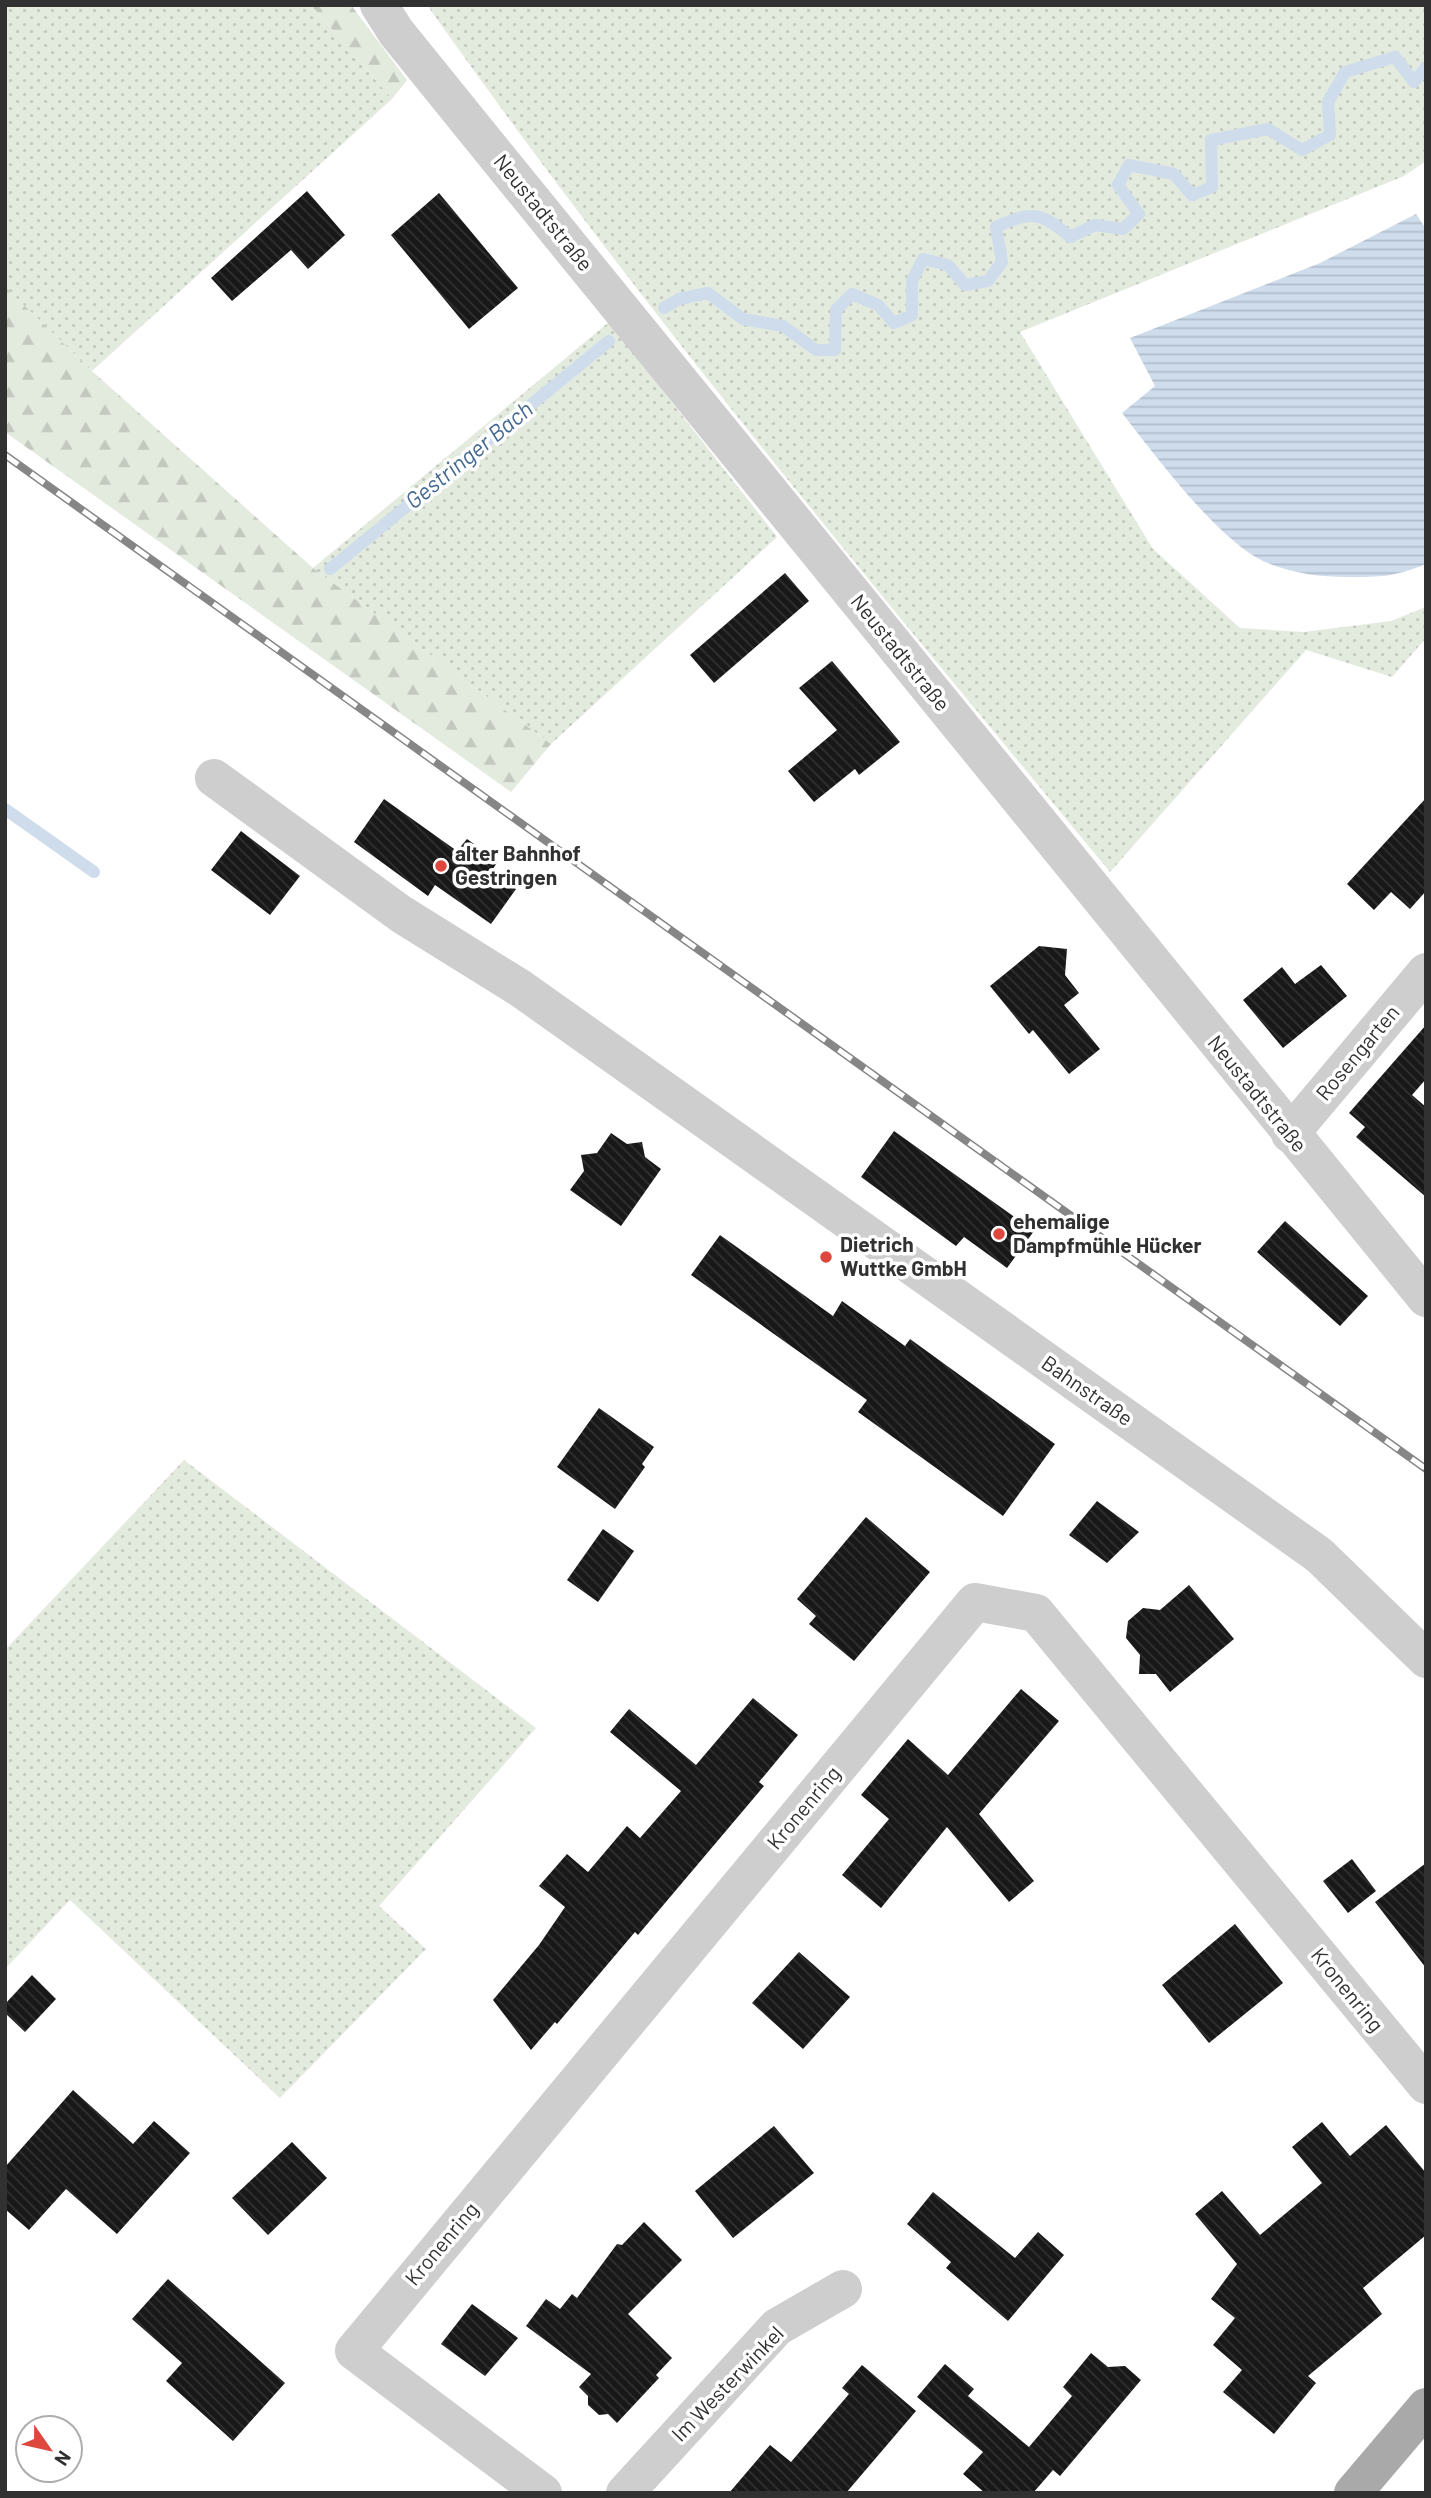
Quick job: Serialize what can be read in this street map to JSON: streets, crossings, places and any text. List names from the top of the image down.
{
  "streets": {
    "street": [
      "Neustadtstraße",
      "Rosengarten",
      "Bahnstraße",
      "Kronenring",
      "Im Westerwinkel"
    ]
  },
  "crossings": [
    ["Neustadtstraße", "Rosengarten"]
  ],
  "water": ["Gestringer Bach"],
  "places": ["alter Bahnhof Gestringen", "ehemalige Dampfmühle Hücker", "Dietrich Wuttke GmbH"],
  "north": "bottom right"
}
